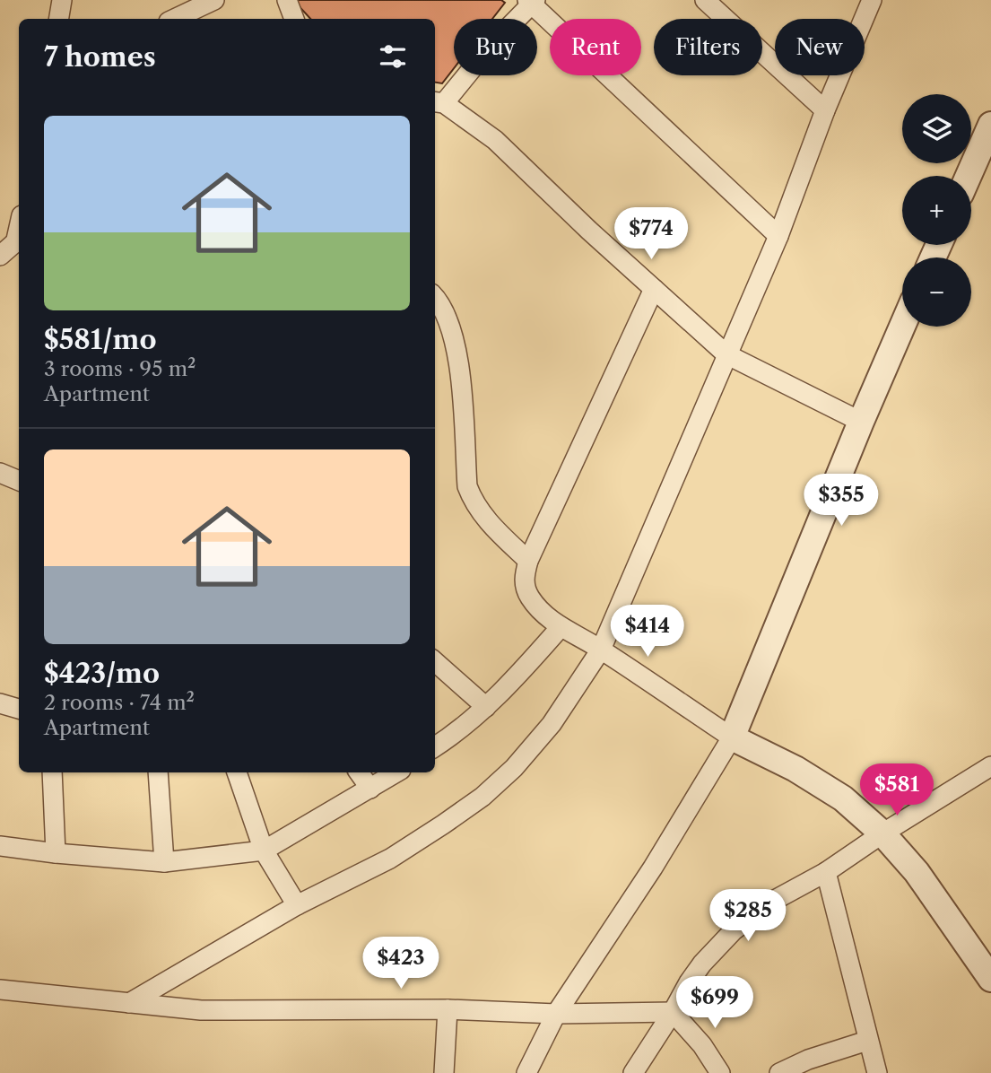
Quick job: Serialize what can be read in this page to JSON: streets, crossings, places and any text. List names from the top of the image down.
{
  "page": {
    "chip": [
      "Buy",
      "Rent",
      "Filters",
      "New"
    ],
    "heading": "7 homes",
    "map_buttons": ["+", "−"],
    "list": [
      {
        "name": "$581/mo",
        "note": "3 rooms · 95 m² · Apartment"
      },
      {
        "name": "$423/mo",
        "note": "2 rooms · 74 m² · Apartment"
      }
    ],
    "price": [
      "$774",
      "$355",
      "$414",
      "$581",
      "$285",
      "$423",
      "$699"
    ]
  }
}
